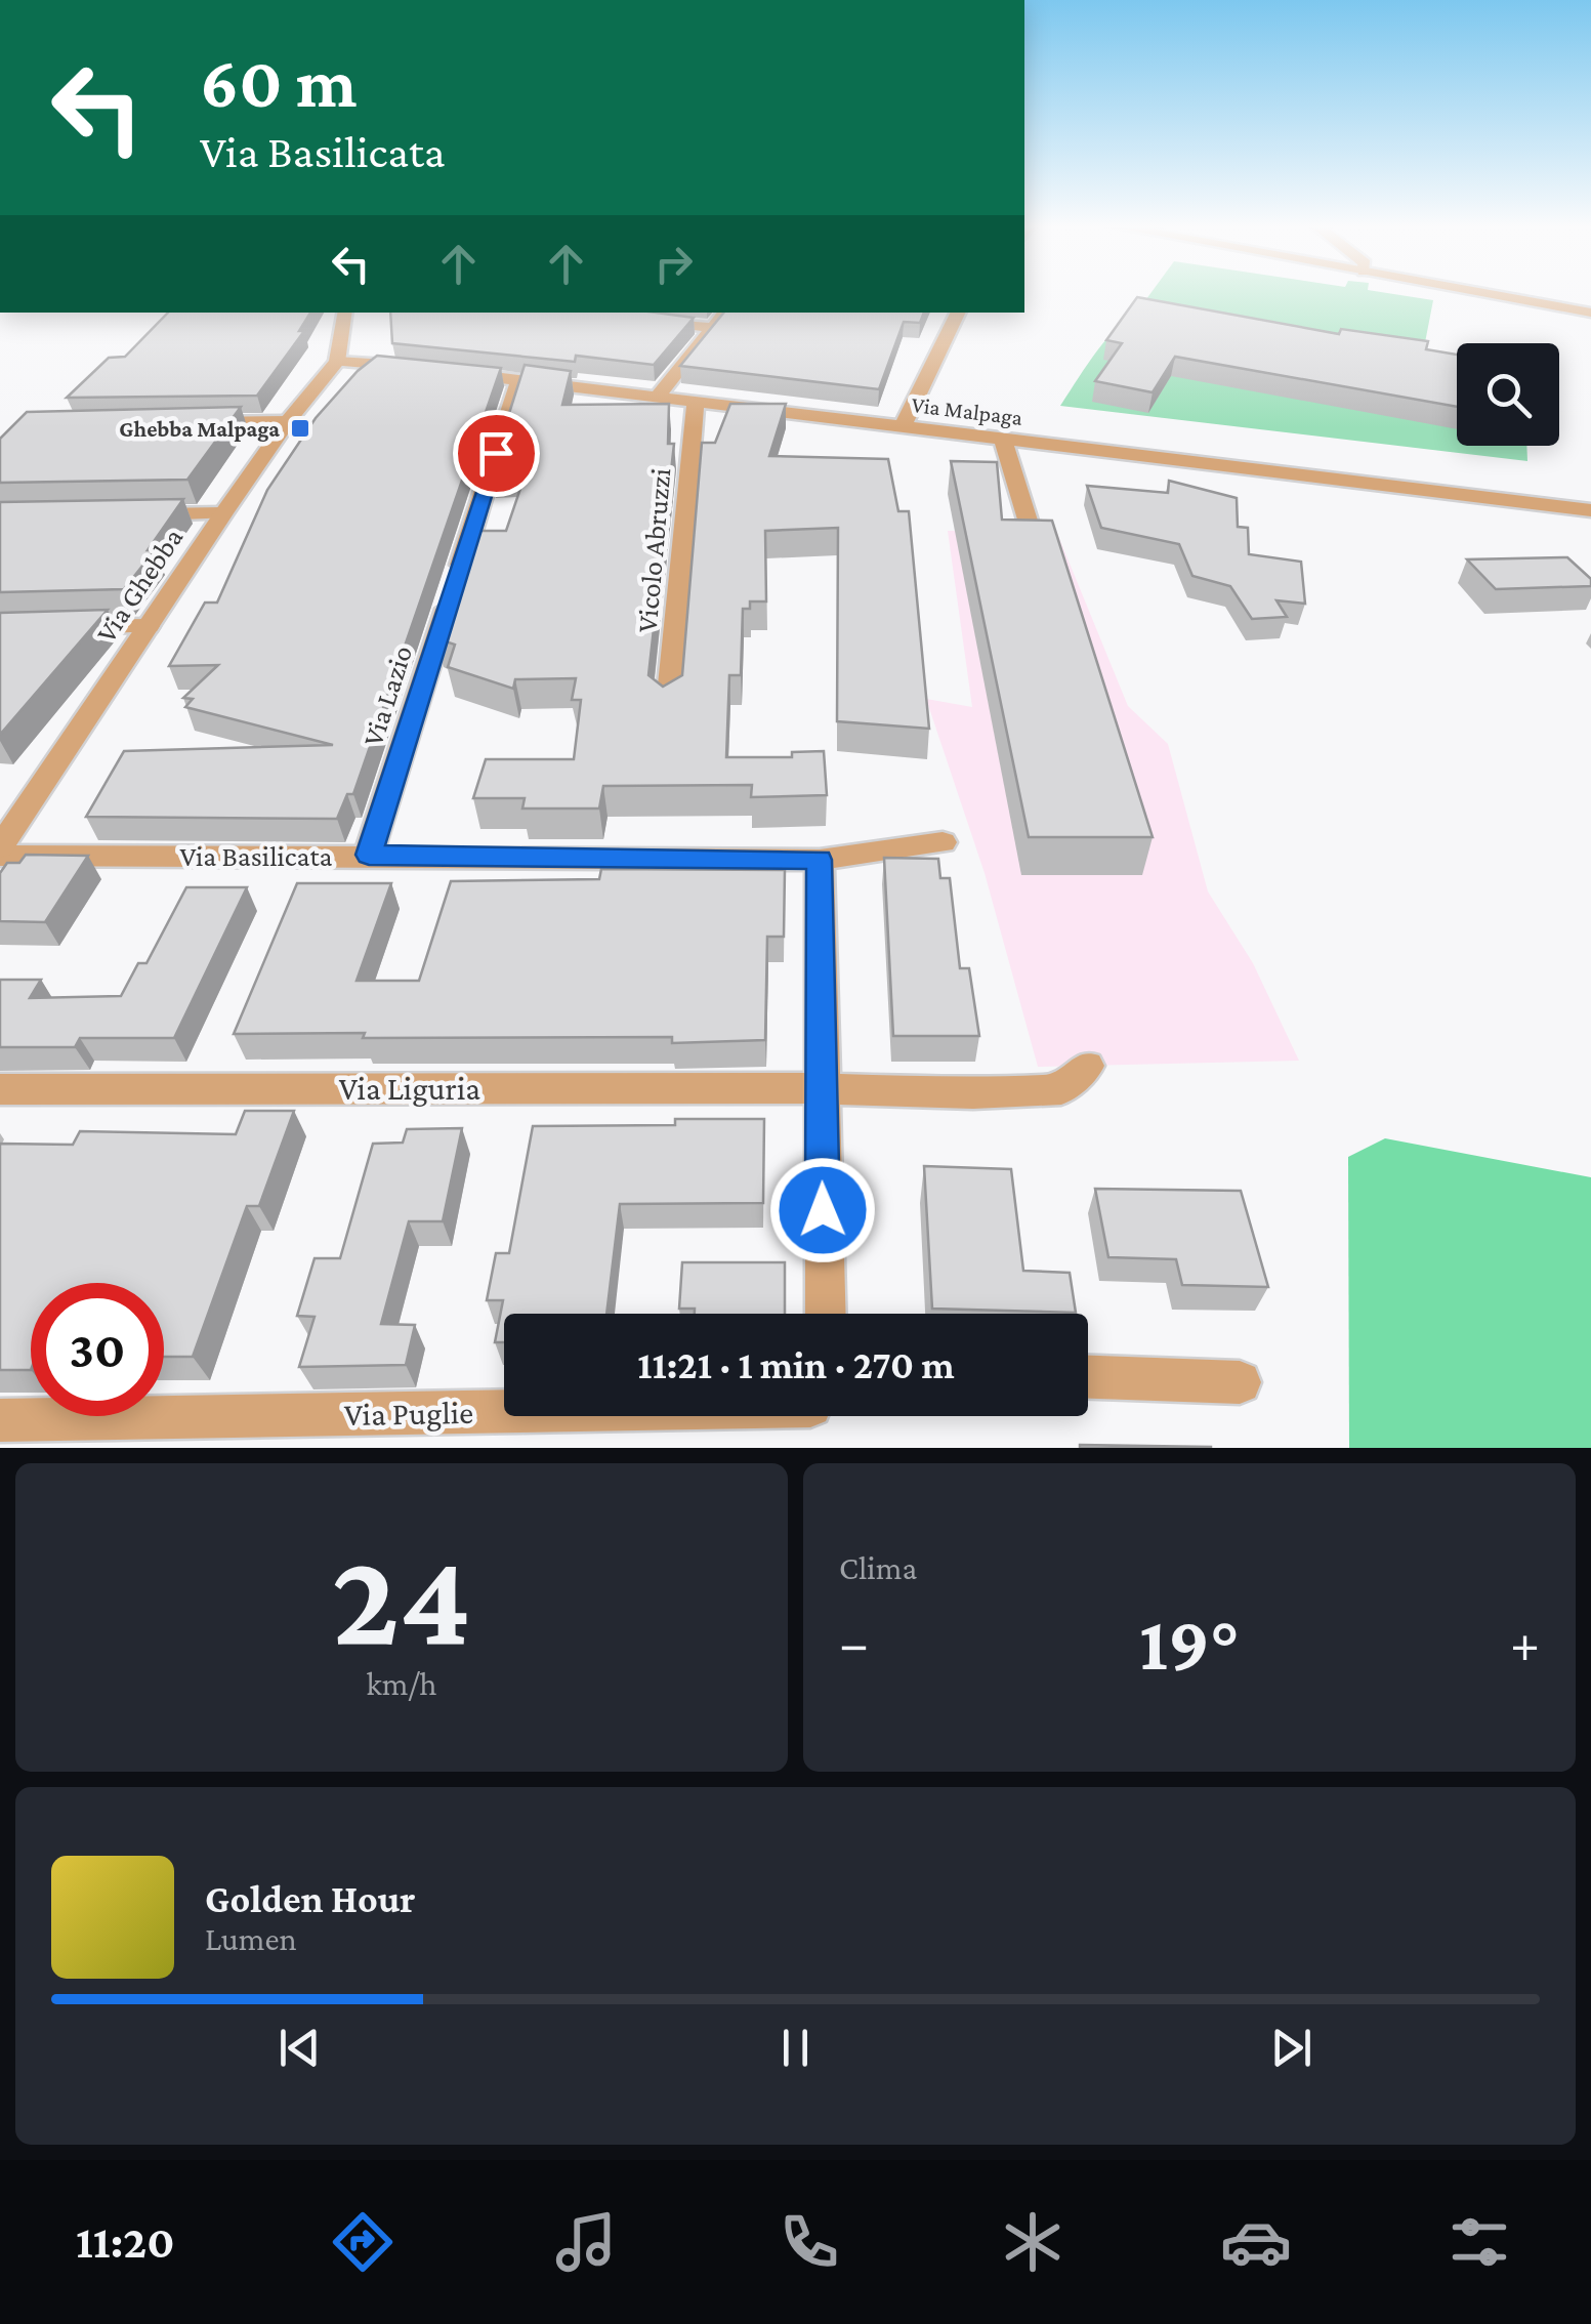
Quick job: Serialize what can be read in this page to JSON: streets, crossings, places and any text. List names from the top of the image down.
{
  "streets": {
    "street": [
      "Via Malpaga",
      "Vicolo Abruzzi",
      "Via Ghebba",
      "Via Lazio",
      "Via Basilicata",
      "Via Liguria",
      "Via Puglie"
    ]
  },
  "crossings": [
    ["Via Malpaga", "Vicolo Abruzzi"],
    ["Via Malpaga", "Via Ghebba"],
    ["Via Malpaga", "Via Lazio"],
    ["Via Lazio", "Via Basilicata"]
  ],
  "places": {
    "transit": ["Ghebba Malpaga"]
  },
  "page": {
    "turn": ["60 m", "Via Basilicata"],
    "limit": "30",
    "trip": "11:21 · 1 min · 270 m",
    "tile": [
      ["24", "km/h"],
      "Clima"
    ],
    "heat": ["−", "19°", "+"],
    "song": ["Golden Hour", "Lumen"],
    "tabs": "11:20"
  }
}
